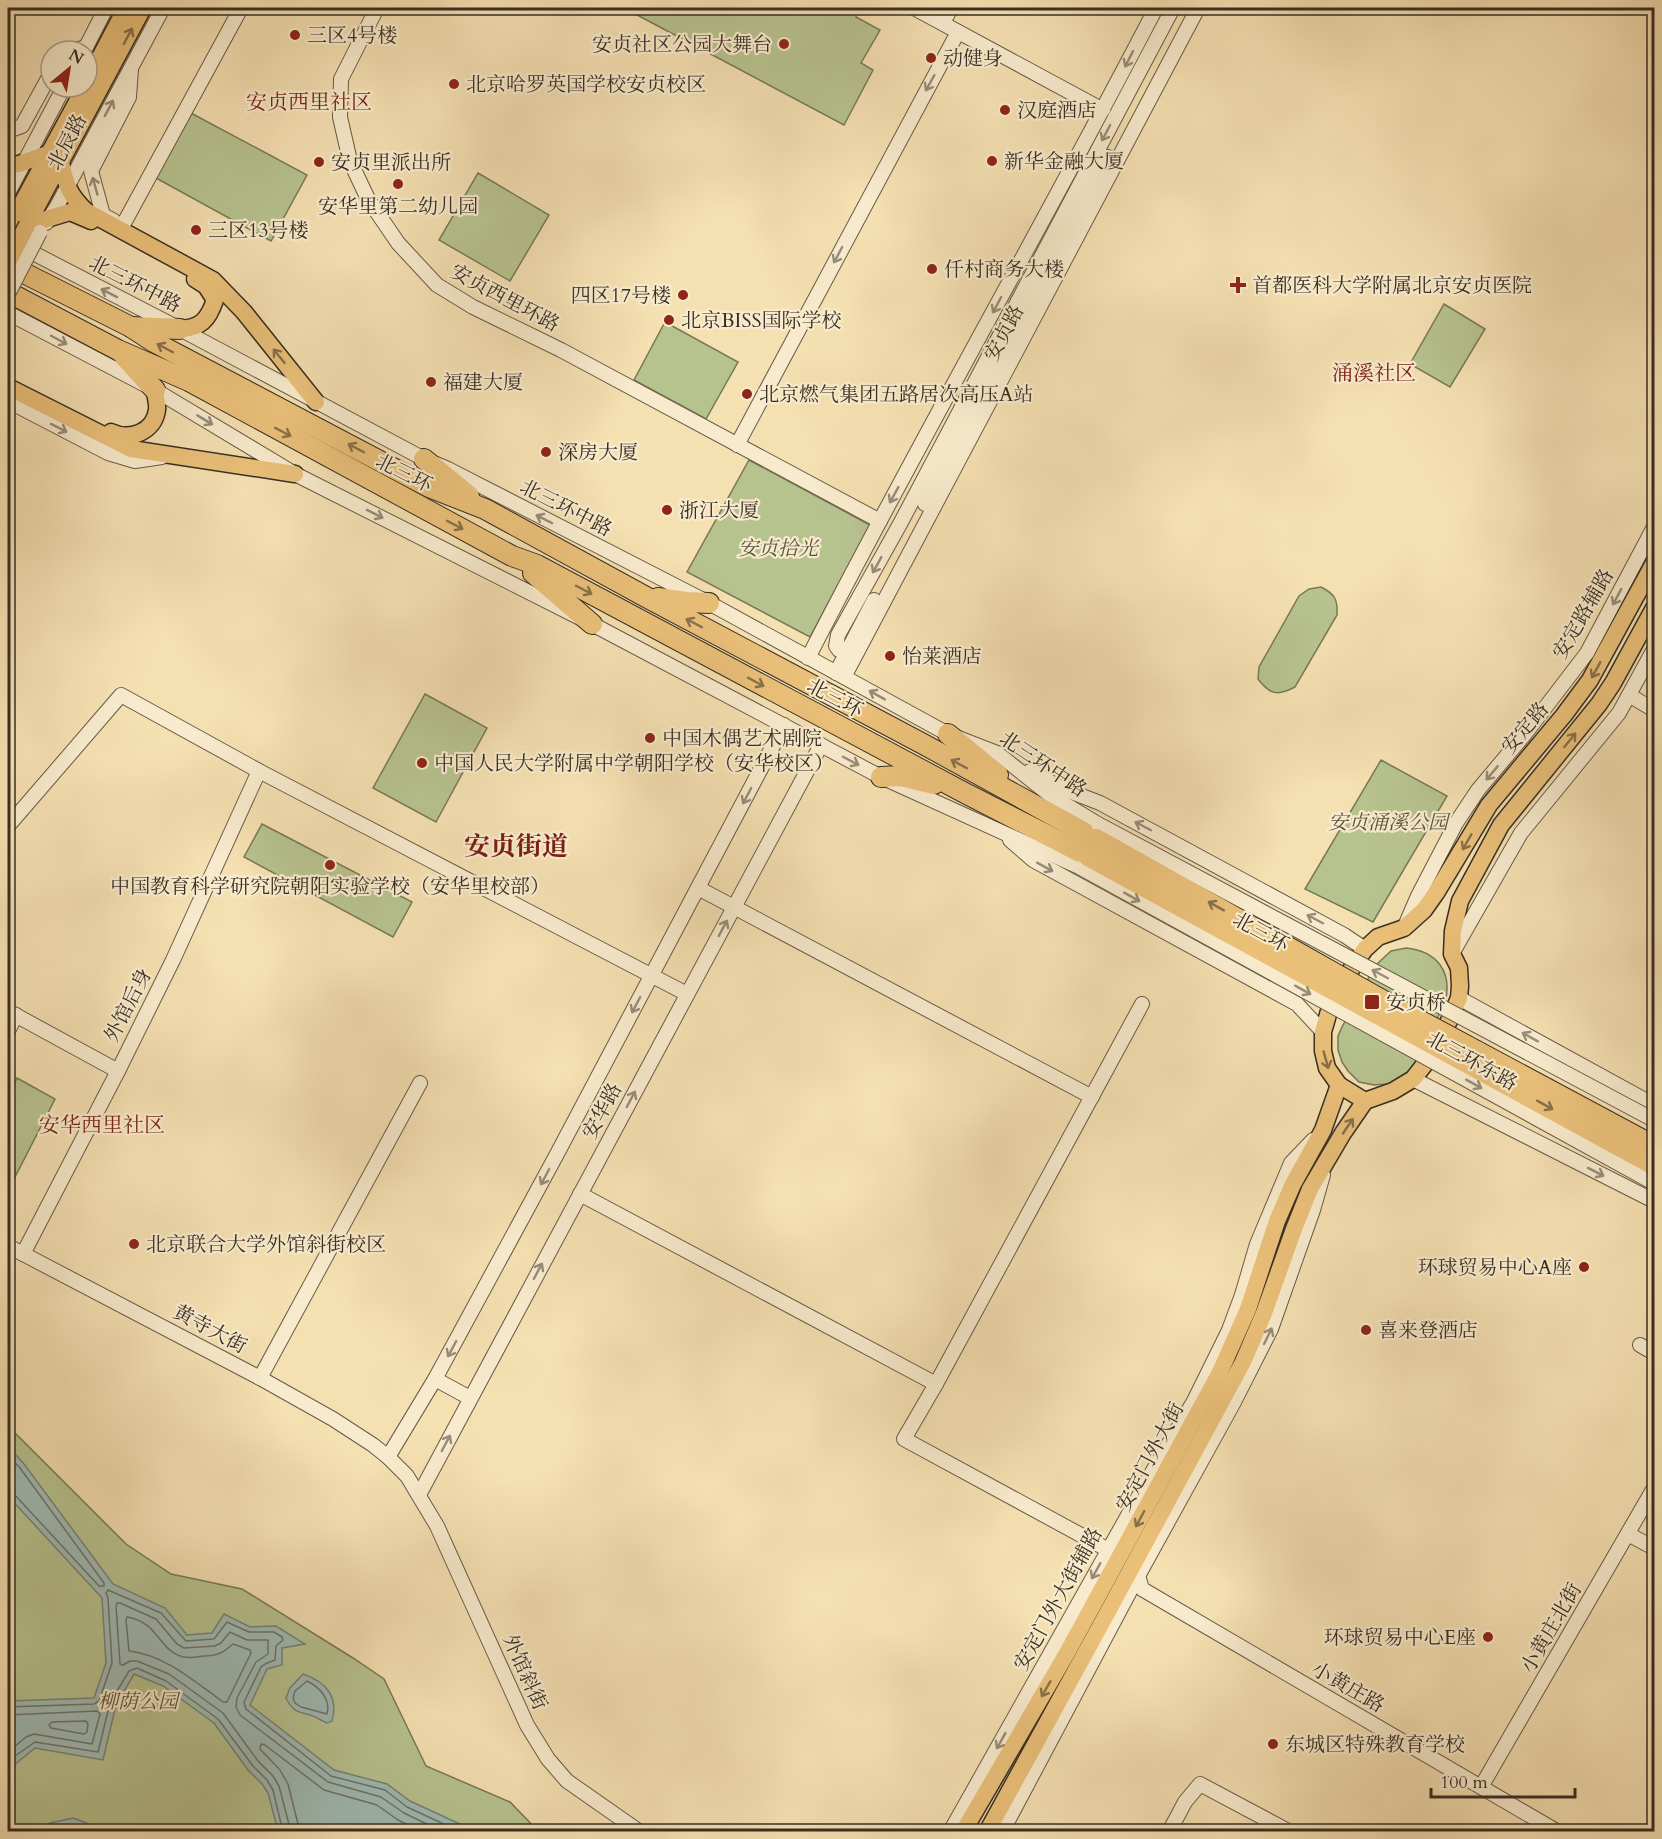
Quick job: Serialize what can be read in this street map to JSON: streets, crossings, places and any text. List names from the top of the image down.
{
  "streets": {
    "highway": ["北三环"],
    "main road": ["北辰路", "安定路", "安定门外大街"],
    "street": [
      "北三环中路",
      "安贞西里环路",
      "安贞路",
      "安定路辅路",
      "外馆后身",
      "北三环东路",
      "安华路",
      "黄寺大街",
      "安定门外大街辅路",
      "小黄庄北街",
      "外馆斜街",
      "小黄庄路"
    ]
  },
  "crossings": [
    ["北辰路", "北三环"],
    ["北三环中路", "安贞路"],
    ["北三环中路", "北三环"],
    ["北三环中路", "北三环东路"],
    ["安贞西里环路", "安贞路"],
    ["北三环", "北三环东路"],
    ["安定路辅路", "安定路"],
    ["外馆后身", "黄寺大街"],
    ["安华路", "黄寺大街"],
    ["安华路", "外馆斜街"],
    ["黄寺大街", "外馆斜街"],
    ["安定门外大街", "安定门外大街辅路"],
    ["安定门外大街", "小黄庄路"],
    ["安定门外大街辅路", "小黄庄路"],
    ["小黄庄北街", "小黄庄路"]
  ],
  "districts": [
    "安贞西里社区",
    "涌溪社区",
    "安贞街道",
    "安华西里社区"
  ],
  "parks": ["安贞拾光", "安贞涌溪公园", "柳荫公园"],
  "places": {
    "other": [
      "三区4号楼",
      "安贞社区公园大舞台",
      "动健身",
      "北京哈罗英国学校安贞校区",
      "汉庭酒店",
      "新华金融大厦",
      "安贞里派出所",
      "安华里第二幼儿园",
      "三区13号楼",
      "仟村商务大楼",
      "四区17号楼",
      "北京BISS国际学校",
      "福建大厦",
      "北京燃气集团五路居次高压A站",
      "深房大厦",
      "浙江大厦",
      "怡莱酒店",
      "中国木偶艺术剧院",
      "中国人民大学附属中学朝阳学校（安华校区）",
      "中国教育科学研究院朝阳实验学校（安华里校部）",
      "北京联合大学外馆斜街校区",
      "环球贸易中心A座",
      "喜来登酒店",
      "环球贸易中心E座",
      "东城区特殊教育学校"
    ],
    "health": ["首都医科大学附属北京安贞医院"],
    "transit": ["安贞桥"]
  },
  "scale_bar": "100 m",
  "north": "top right"
}
